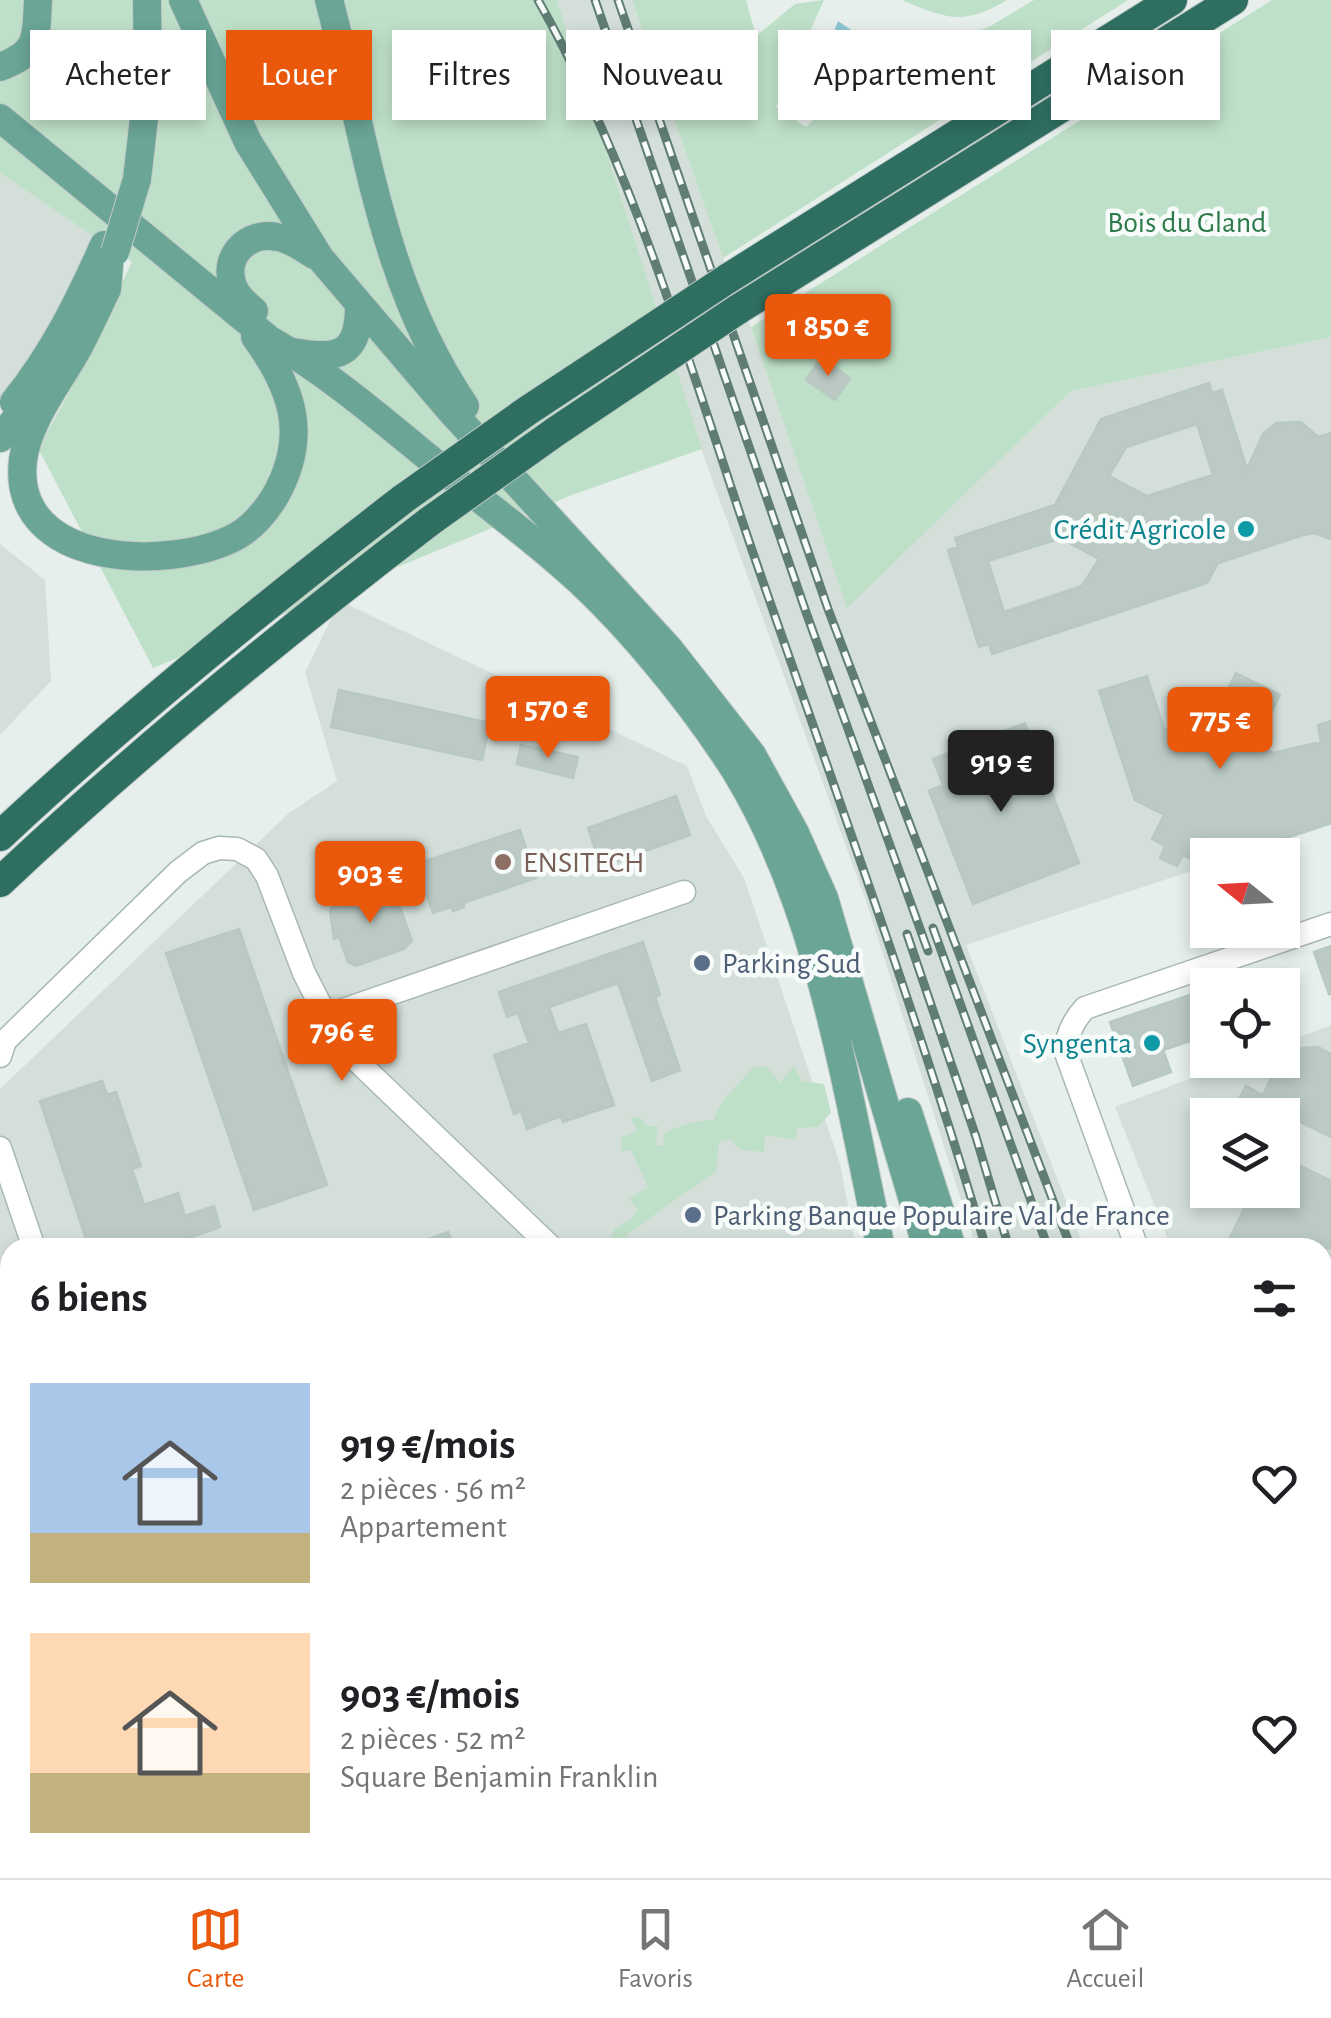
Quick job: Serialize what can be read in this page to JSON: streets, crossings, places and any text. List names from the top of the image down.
{
  "parks": ["Bois du Gland"],
  "places": [
    "Crédit Agricole",
    "ENSITECH",
    "Parking Sud",
    "Syngenta",
    "Parking Banque Populaire Val de France"
  ],
  "north": "left",
  "page": {
    "chip": [
      "Acheter",
      "Louer",
      "Filtres",
      "Nouveau",
      "Appartement",
      "Maison"
    ],
    "price": [
      "1 850 €",
      "1 570 €",
      "775 €",
      "919 €",
      "903 €",
      "796 €"
    ],
    "heading": "6 biens",
    "list": [
      {
        "name": "919 €/mois",
        "note": "2 pièces · 56 m² · Appartement"
      },
      {
        "name": "903 €/mois",
        "note": "2 pièces · 52 m² · Square Benjamin Franklin"
      }
    ],
    "tabs": ["Carte", "Favoris", "Accueil"]
  }
}
